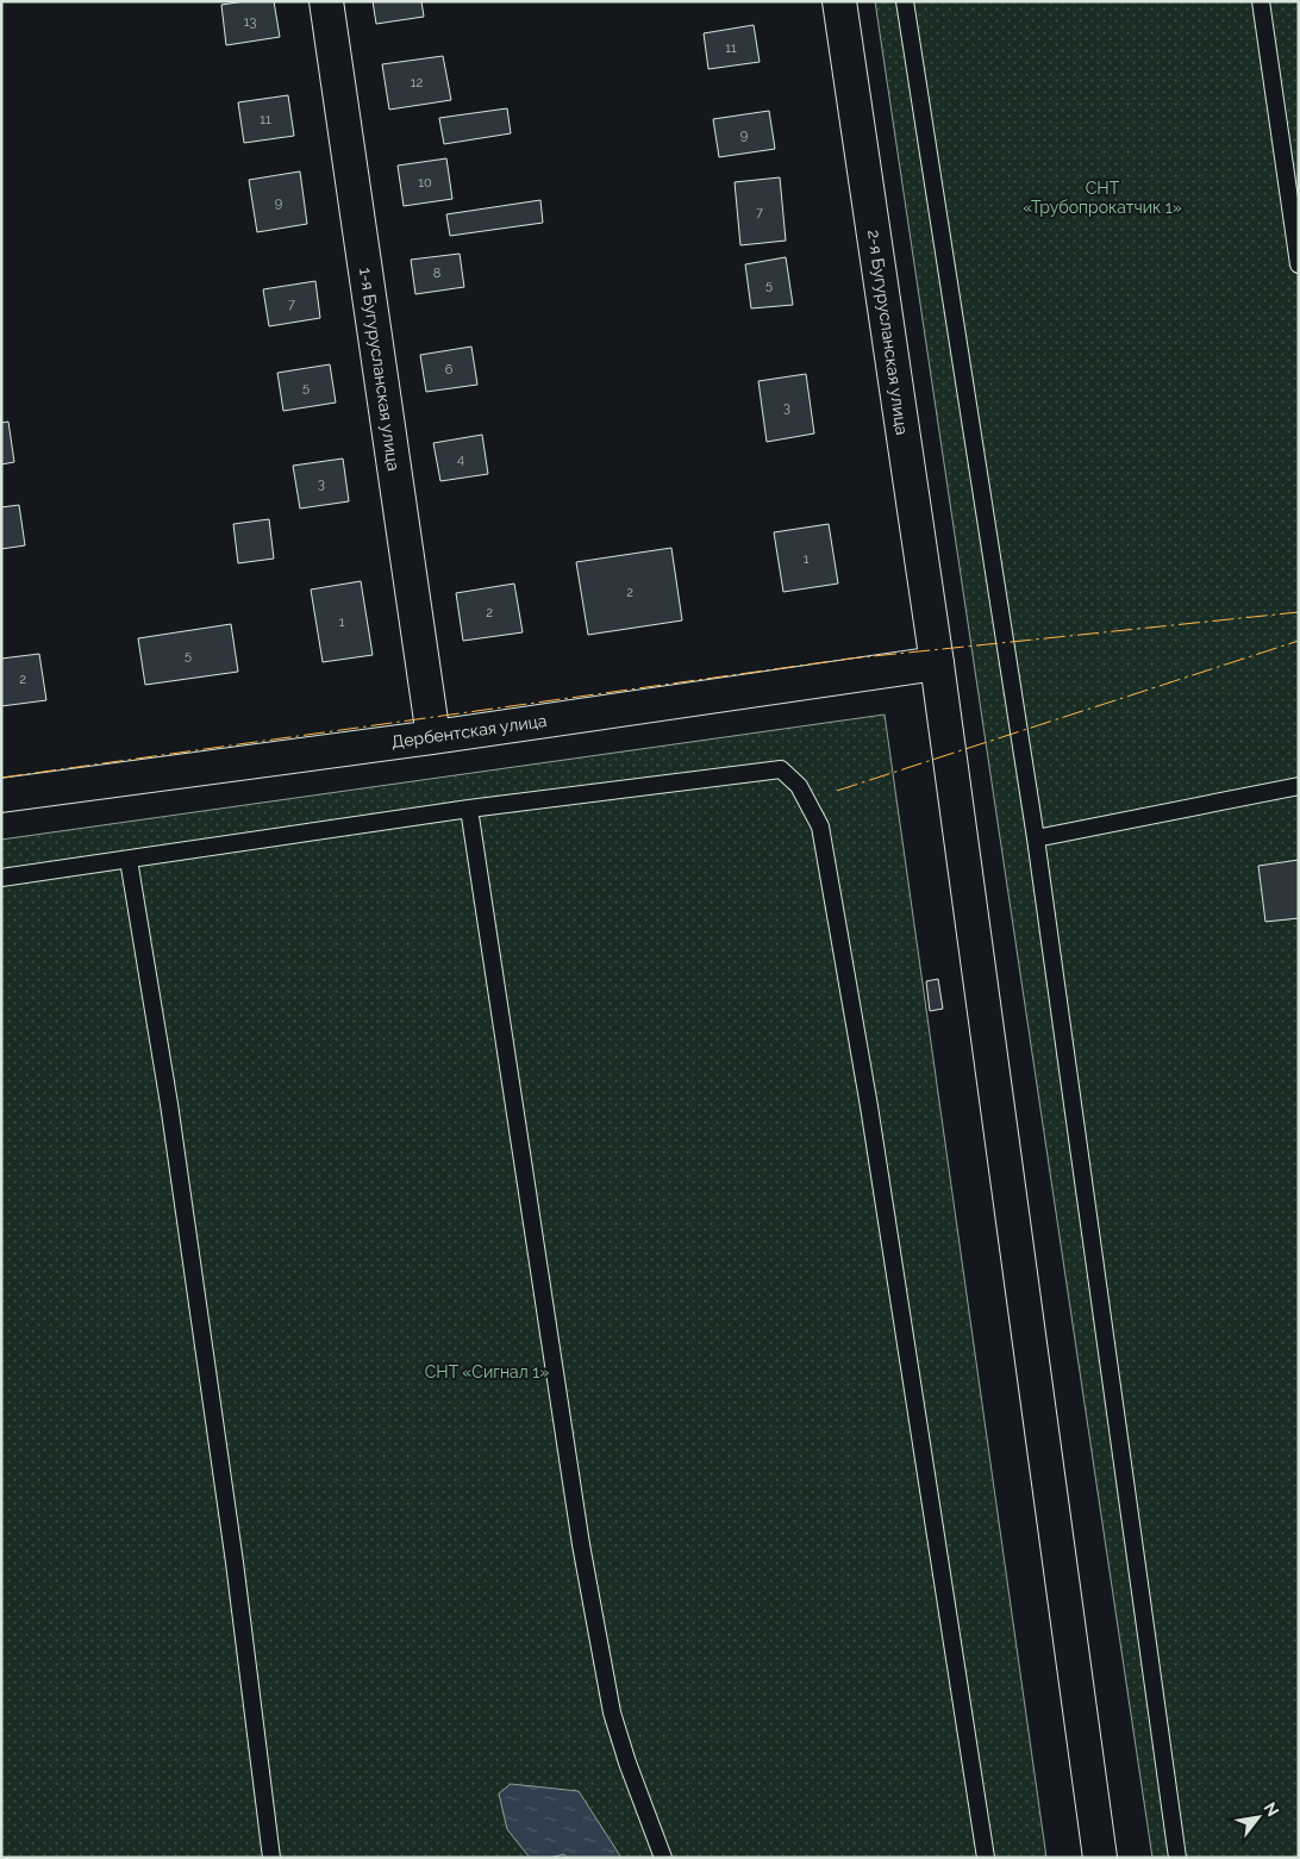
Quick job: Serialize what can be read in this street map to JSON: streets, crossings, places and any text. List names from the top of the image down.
{
  "streets": {
    "street": ["2-я Бугурусланская улица", "1-я Бугурусланская улица", "Дербентская улица"]
  },
  "crossings": [
    ["2-я Бугурусланская улица", "Дербентская улица"],
    ["1-я Бугурусланская улица", "Дербентская улица"]
  ],
  "parks": ["СНТ «Трубопрокатчик 1»", "СНТ «Сигнал 1»"],
  "house_numbers": [
    "13",
    "11",
    "12",
    "11",
    "9",
    "10",
    "9",
    "7",
    "8",
    "5",
    "7",
    "6",
    "5",
    "3",
    "4",
    "3",
    "1",
    "2",
    "2",
    "1",
    "5",
    "2"
  ],
  "north": "top right"
}
